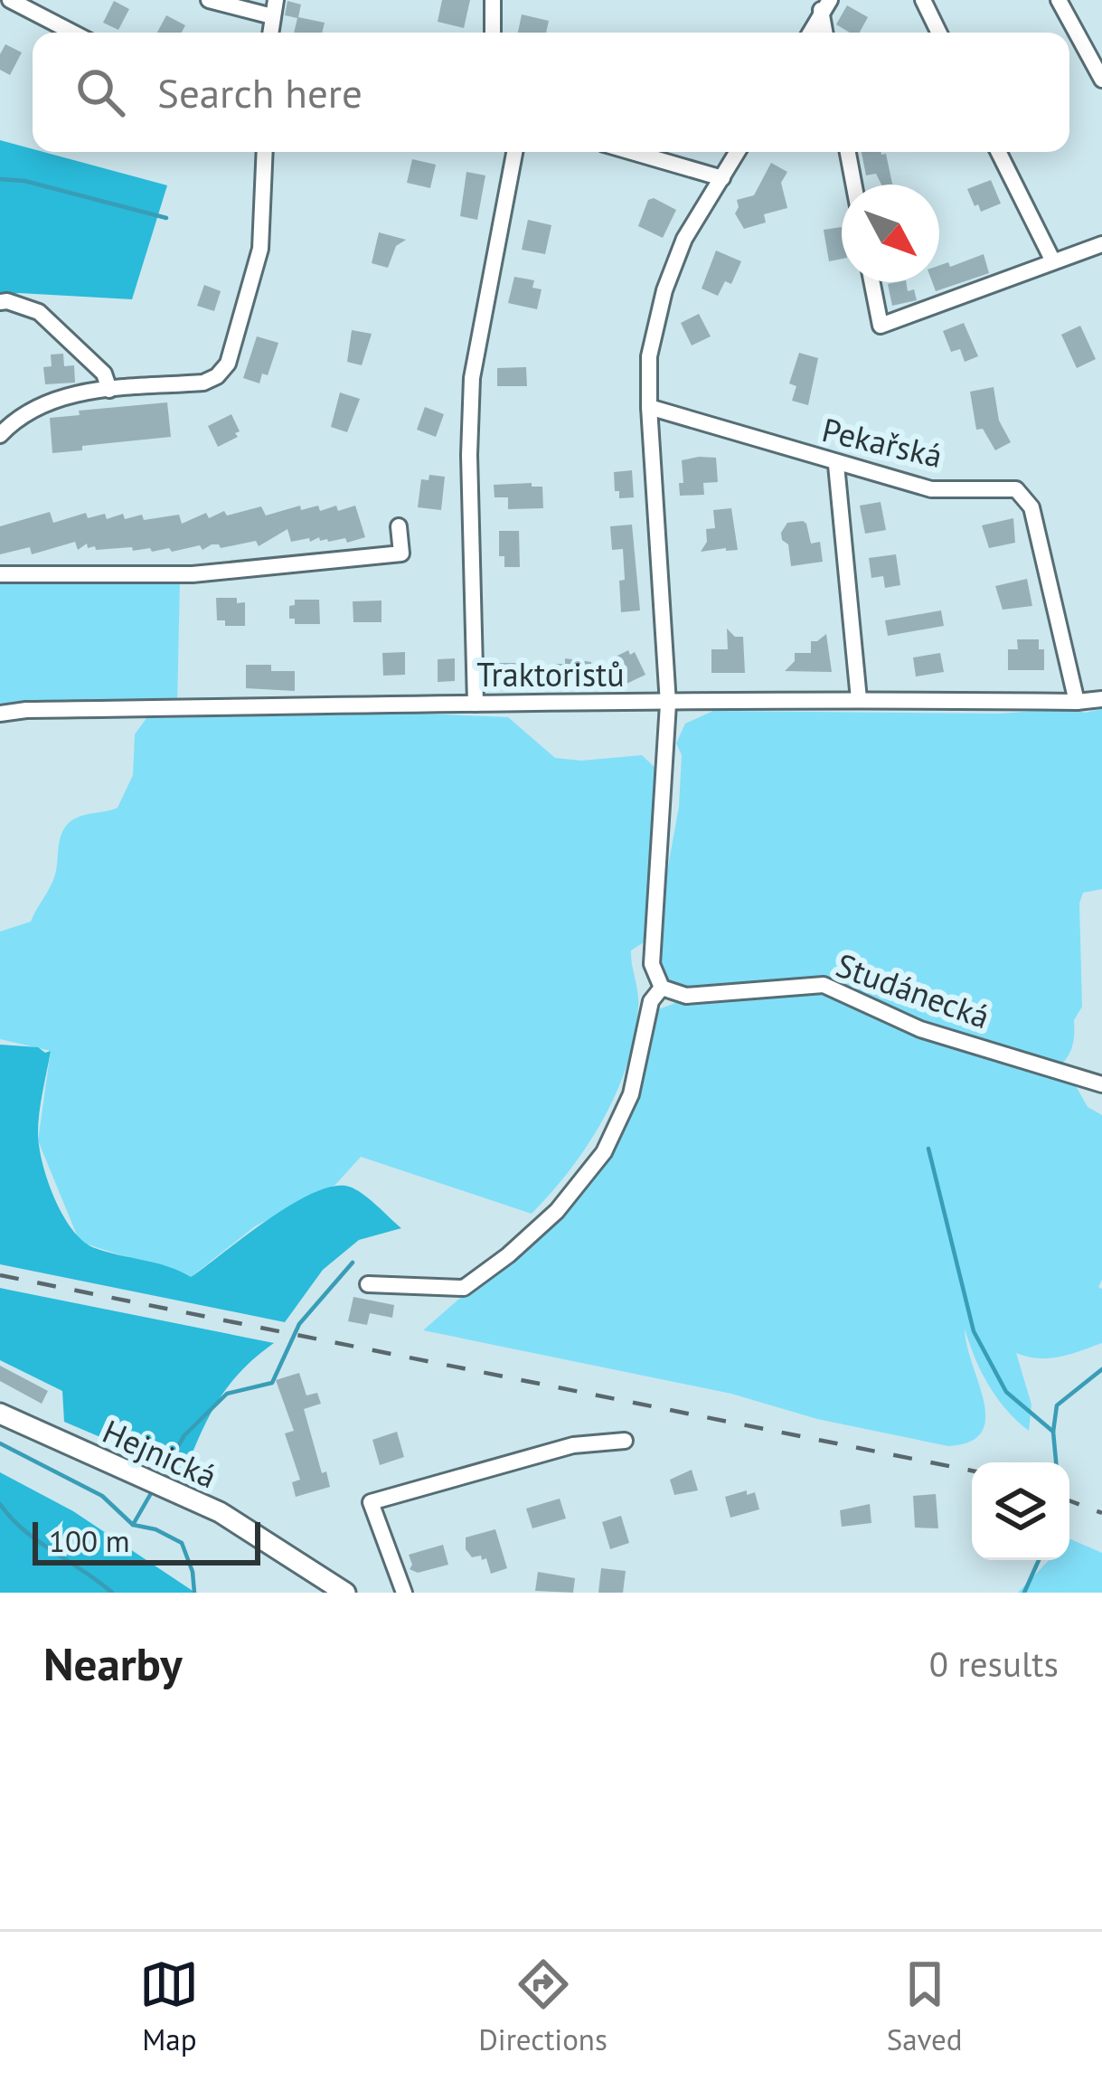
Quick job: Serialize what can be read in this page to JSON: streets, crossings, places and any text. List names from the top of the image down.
{
  "streets": {
    "main road": ["Hejnická"],
    "street": ["Pekařská", "Traktoristů", "Studánecká"]
  },
  "crossings": [
    ["Pekařská", "Traktoristů"]
  ],
  "scale_bar": "100 m",
  "north": "bottom right",
  "page": {
    "search": "Search here",
    "scale": "100 m",
    "heading": ["Nearby", "0 results"],
    "nav": ["Map", "Directions", "Saved"]
  }
}
